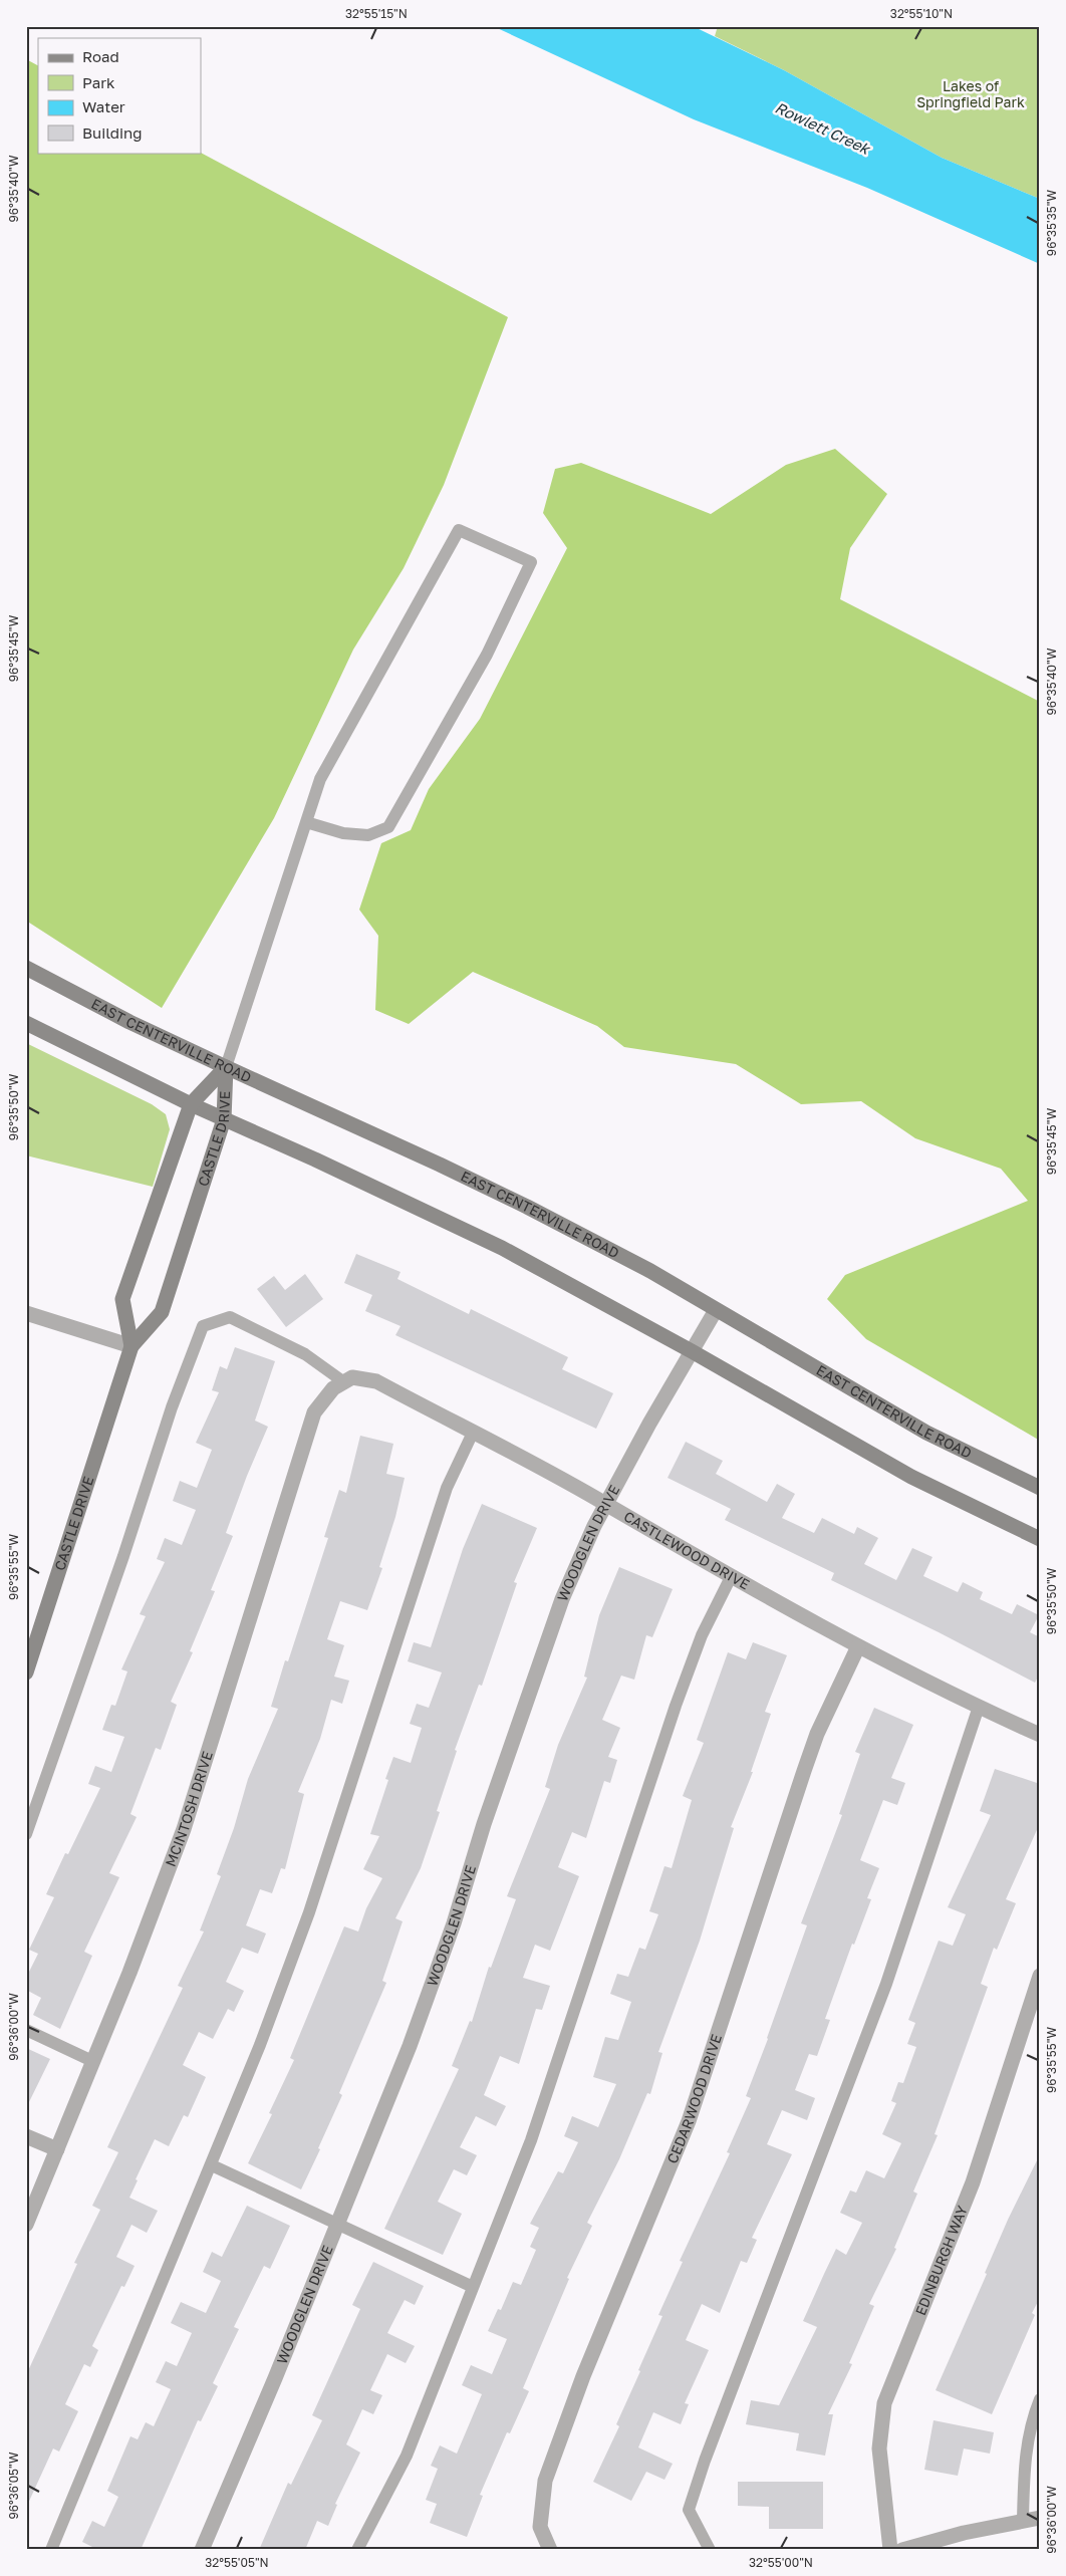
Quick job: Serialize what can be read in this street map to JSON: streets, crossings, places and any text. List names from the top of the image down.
{
  "streets": {
    "main road": ["EAST CENTERVILLE ROAD", "CASTLE DRIVE"],
    "street": [
      "WOODGLEN DRIVE",
      "CASTLEWOOD DRIVE",
      "MCINTOSH DRIVE",
      "CEDARWOOD DRIVE",
      "EDINBURGH WAY"
    ]
  },
  "crossings": [
    ["EAST CENTERVILLE ROAD", "CASTLE DRIVE"],
    ["EAST CENTERVILLE ROAD", "WOODGLEN DRIVE"],
    ["WOODGLEN DRIVE", "CASTLEWOOD DRIVE"],
    ["CASTLEWOOD DRIVE", "MCINTOSH DRIVE"],
    ["CASTLEWOOD DRIVE", "CEDARWOOD DRIVE"]
  ],
  "water": ["Rowlett Creek"],
  "parks": ["Lakes of Springfield Park"],
  "legend": [
    "Road",
    "Park",
    "Water",
    "Building"
  ],
  "coordinates": [
    "32°55'15\"N",
    "32°55'10\"N",
    "96°35'40\"W",
    "96°35'35\"W",
    "96°35'45\"W",
    "96°35'50\"W",
    "96°35'55\"W",
    "96°36'00\"W",
    "96°36'05\"W",
    "32°55'05\"N",
    "32°55'00\"N"
  ]
}
